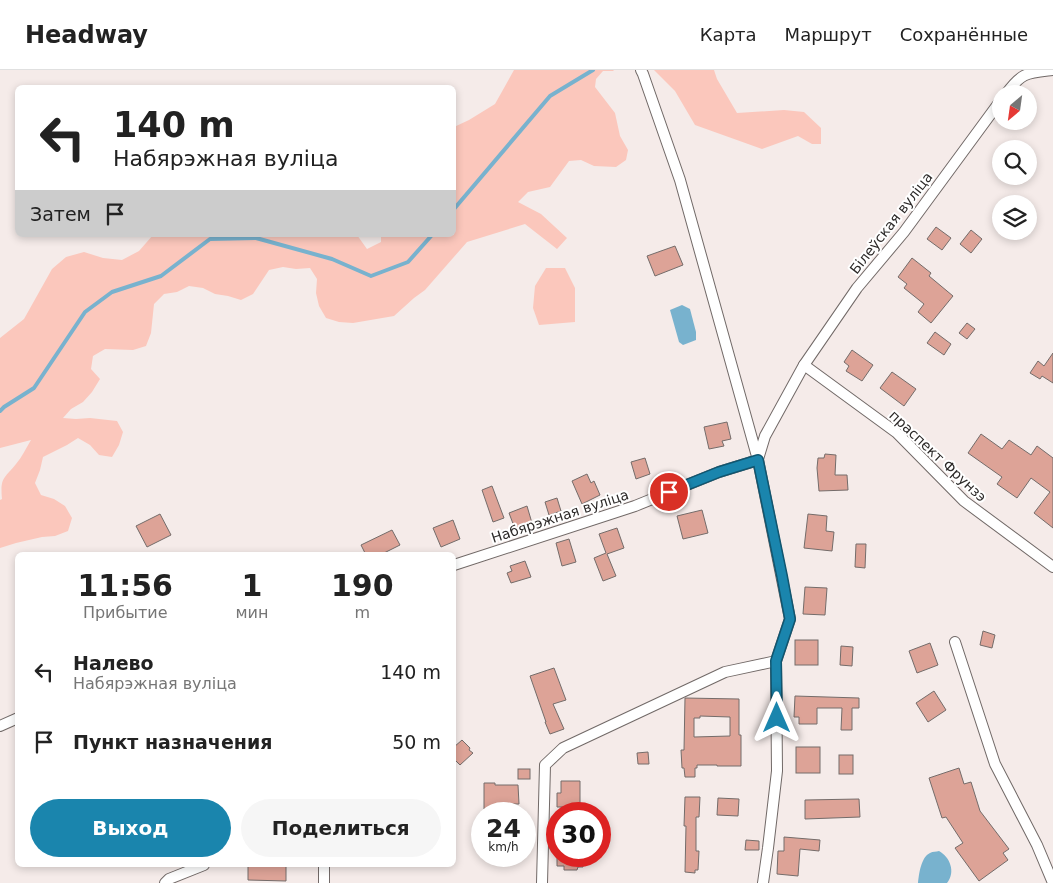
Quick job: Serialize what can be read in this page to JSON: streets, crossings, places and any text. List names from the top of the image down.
{
  "streets": {
    "street": ["Білеўская вуліца", "праспект Фрунзэ", "Набярэжная вуліца"]
  },
  "crossings": [
    ["Білеўская вуліца", "праспект Фрунзэ"],
    ["Білеўская вуліца", "Набярэжная вуліца"]
  ],
  "north": "bottom left",
  "page": {
    "header": "Headway",
    "nav": ["Карта", "Маршрут", "Сохранённые"],
    "turn": ["140 m", "Набярэжная вуліца"],
    "then": "Затем",
    "eta": [
      "11:56",
      "Прибытие",
      "1",
      "мин",
      "190",
      "m"
    ],
    "list": [
      {
        "name": "Налево",
        "note": "Набярэжная вуліца",
        "value": "140 m"
      },
      {
        "name": "Пункт назначения",
        "value": "50 m"
      }
    ],
    "buttons": ["Выход", "Поделиться"],
    "speed": "24 km/h",
    "limit": "30"
  }
}
